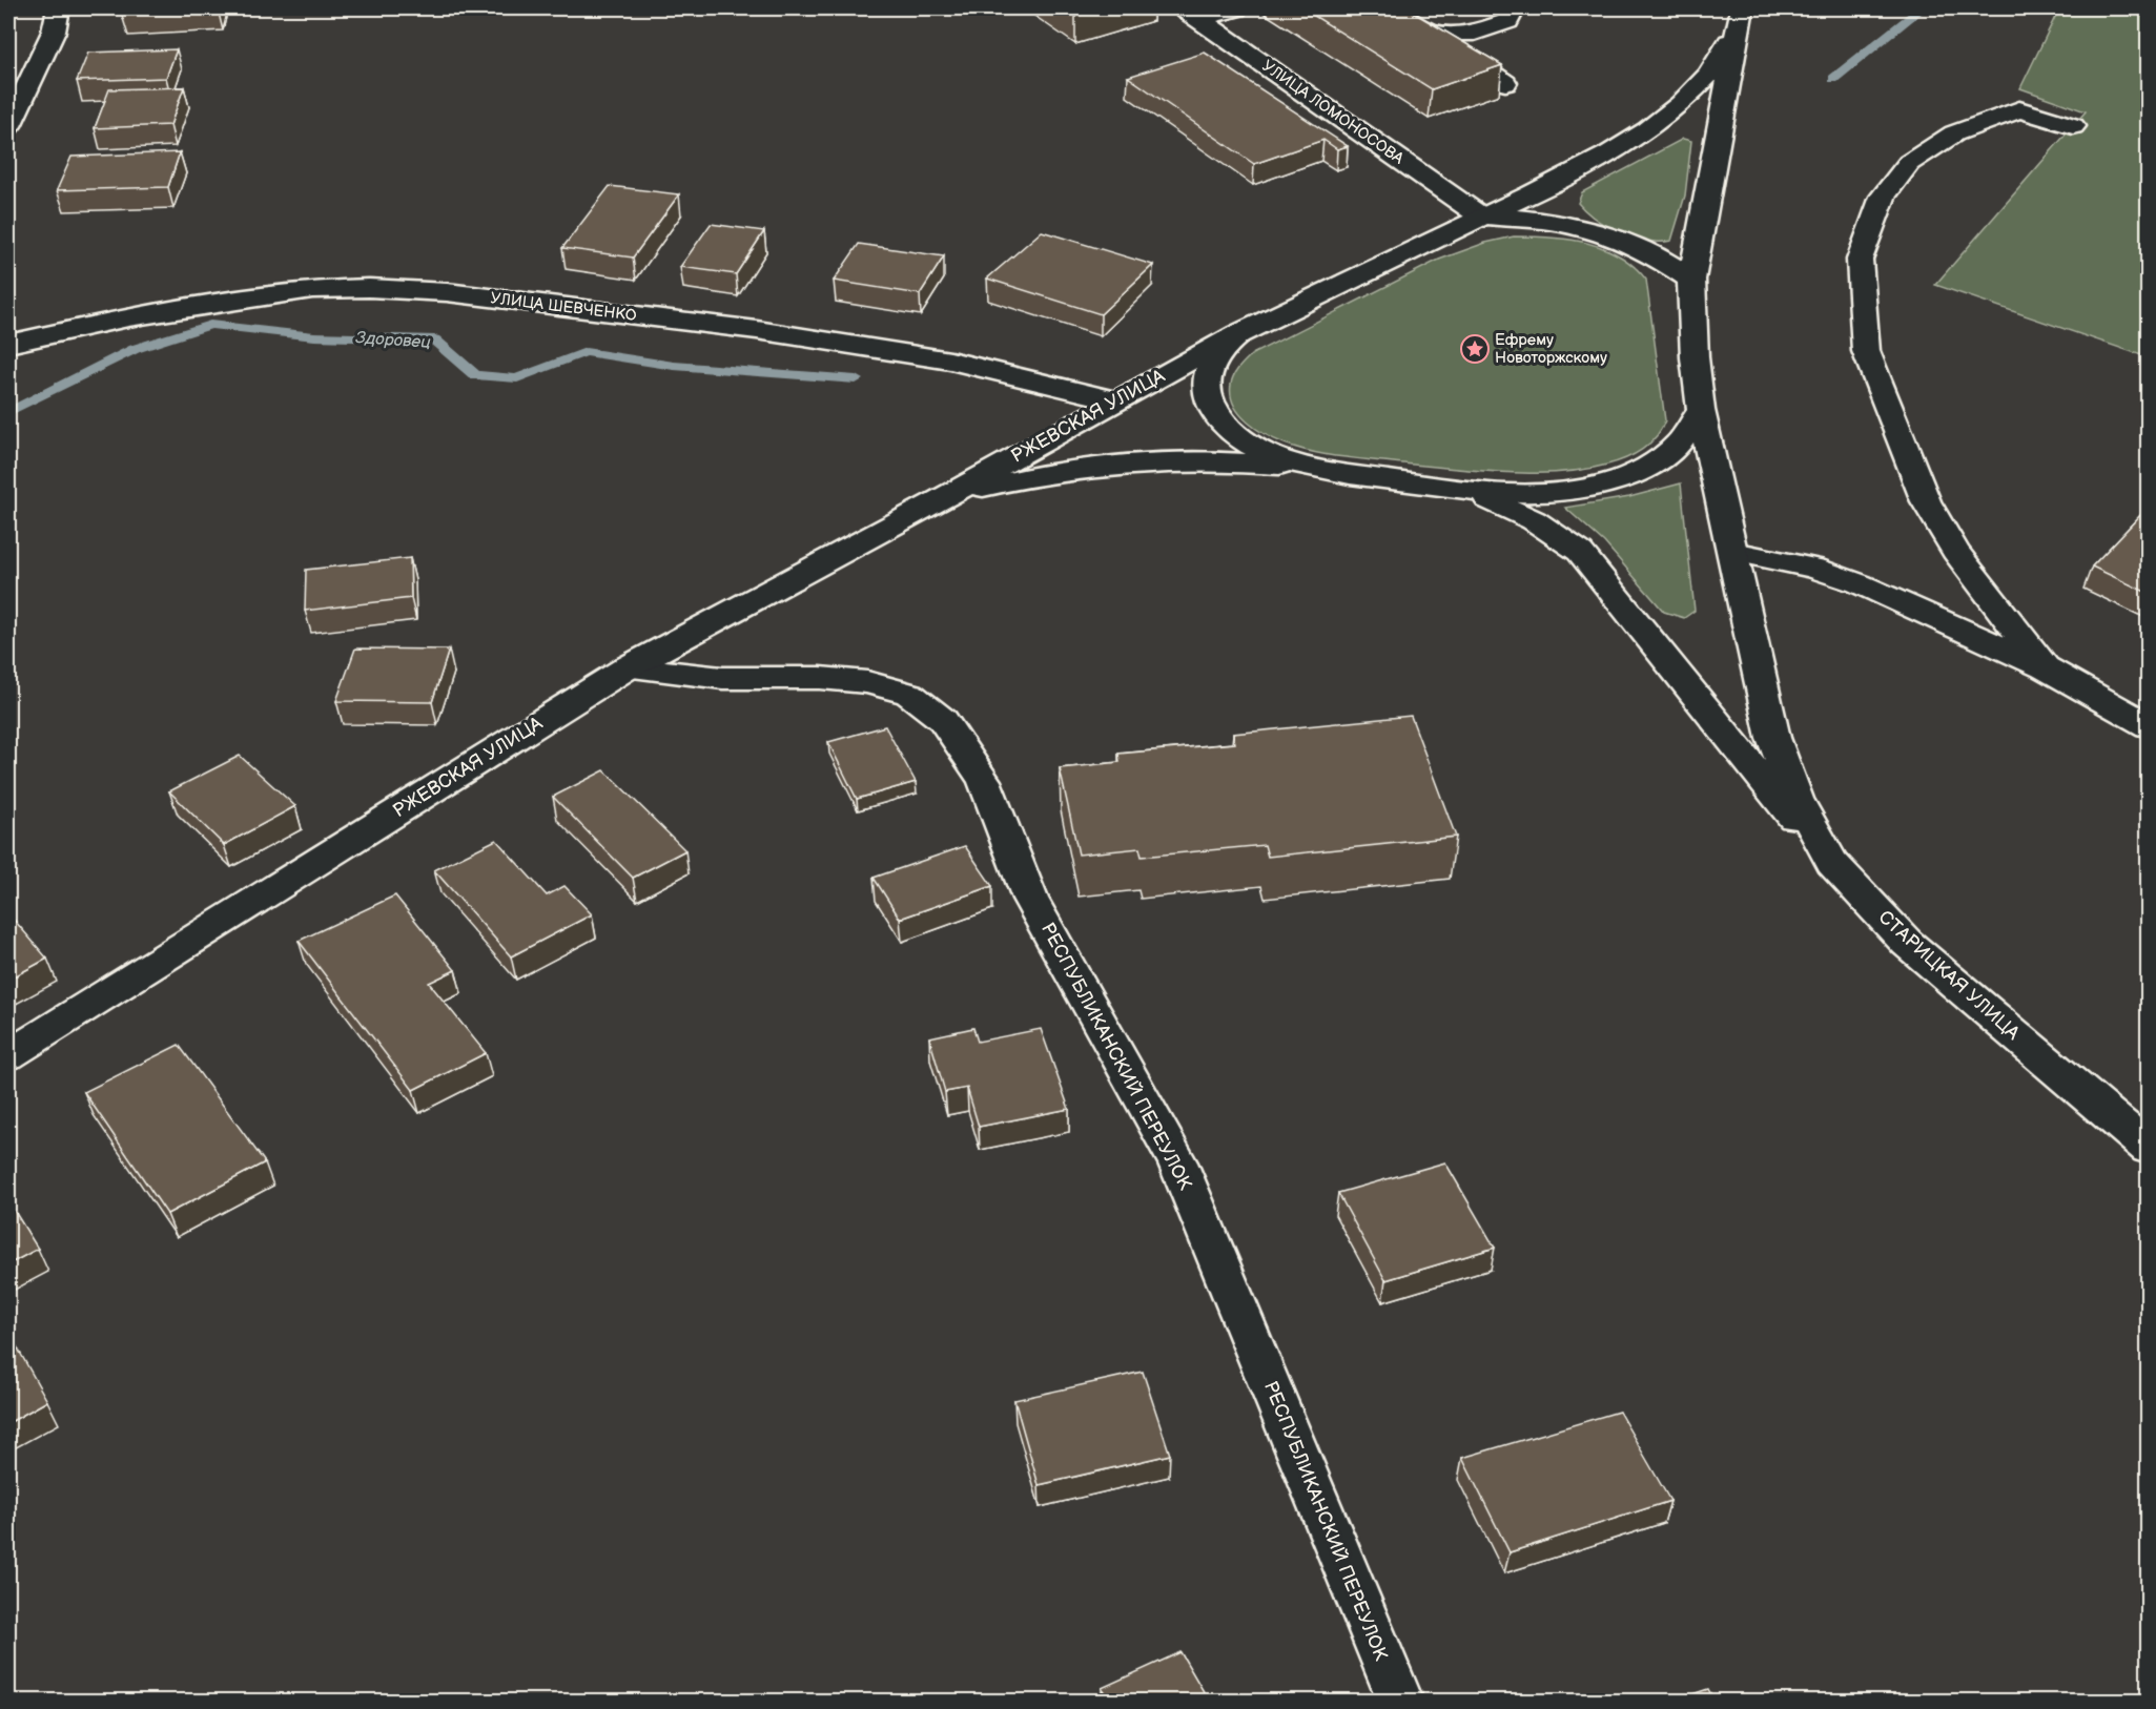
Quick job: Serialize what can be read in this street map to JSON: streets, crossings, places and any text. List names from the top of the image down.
{
  "streets": {
    "main road": [
      "УЛИЦА ЛОМОНОСОВА",
      "УЛИЦА ШЕВЧЕНКО",
      "РЖЕВСКАЯ УЛИЦА",
      "СТАРИЦКАЯ УЛИЦА",
      "РЕСПУБЛИКАНСКИЙ ПЕРЕУЛОК"
    ]
  },
  "crossings": [
    ["УЛИЦА ЛОМОНОСОВА", "РЖЕВСКАЯ УЛИЦА"],
    ["УЛИЦА ШЕВЧЕНКО", "РЖЕВСКАЯ УЛИЦА"],
    ["РЖЕВСКАЯ УЛИЦА", "СТАРИЦКАЯ УЛИЦА"],
    ["РЖЕВСКАЯ УЛИЦА", "РЕСПУБЛИКАНСКИЙ ПЕРЕУЛОК"]
  ],
  "water": ["Здоровец"],
  "places": {
    "place": ["Ефрему Новоторжскому"]
  }
}
